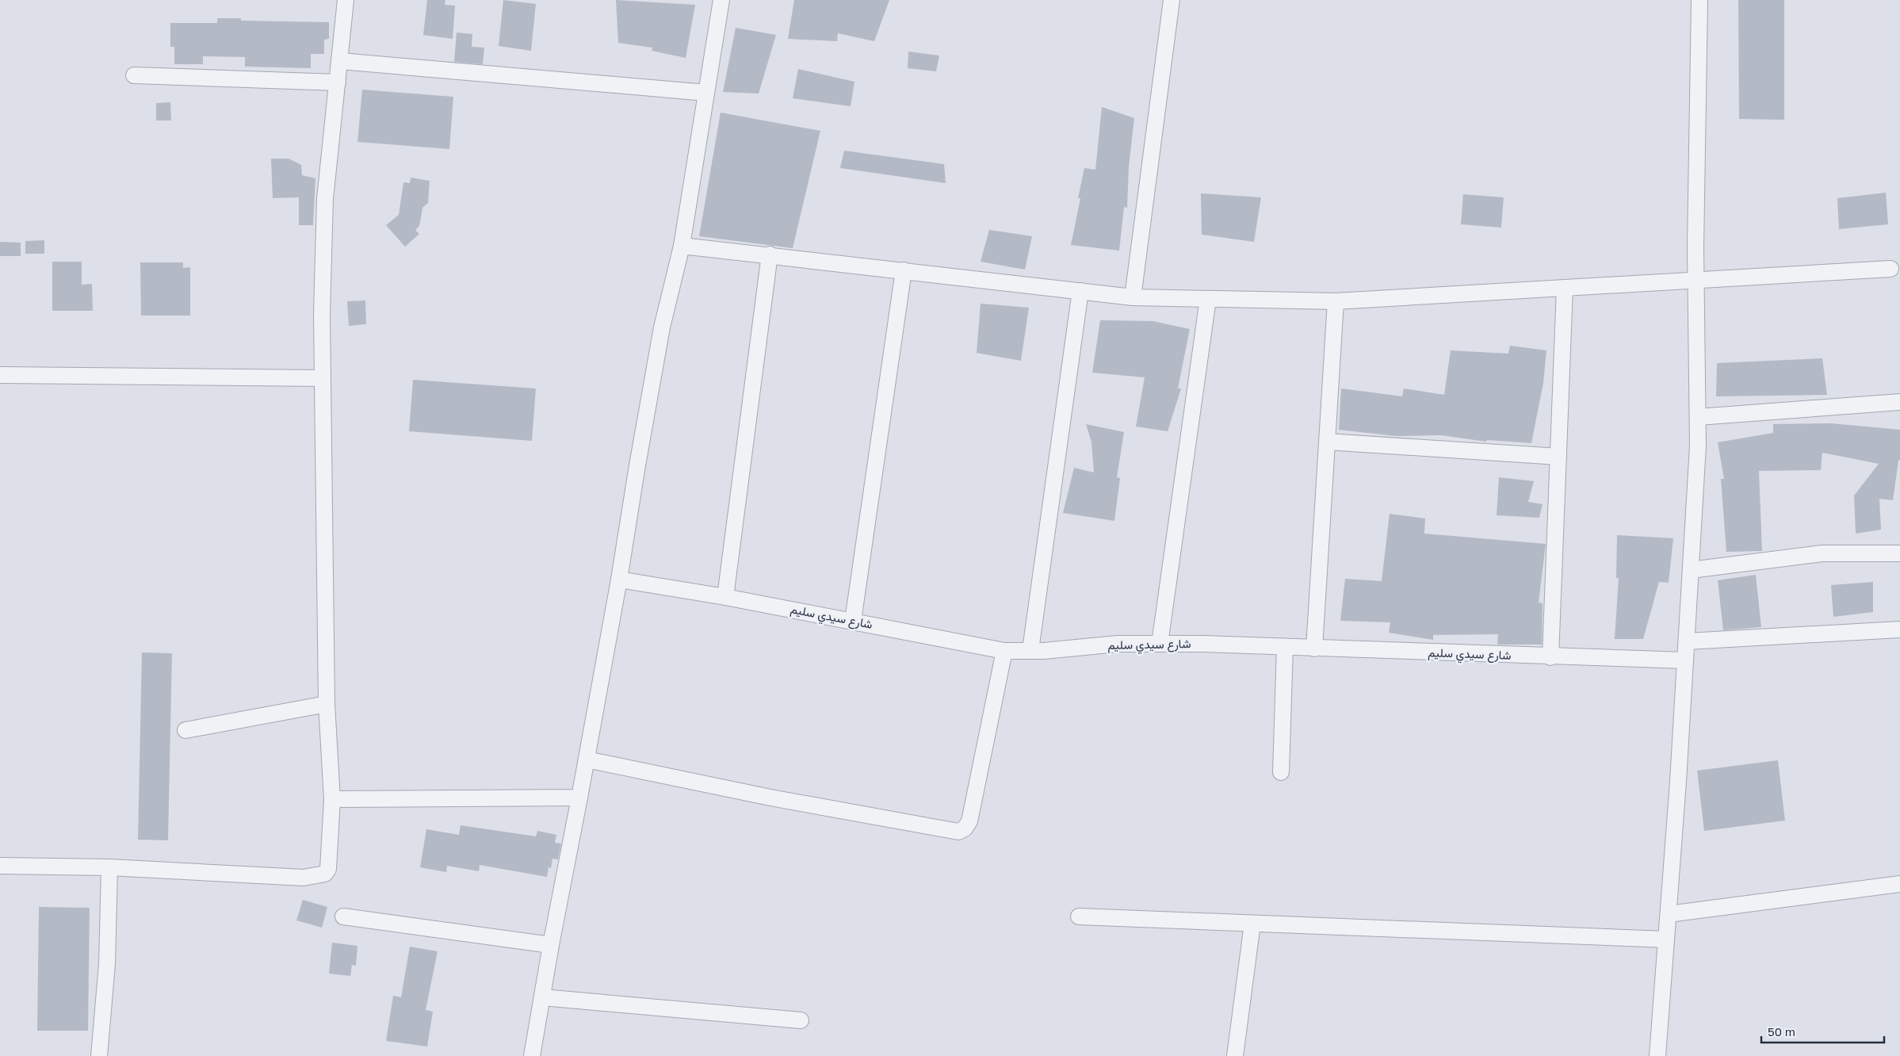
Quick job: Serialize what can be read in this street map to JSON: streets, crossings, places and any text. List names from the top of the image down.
{
  "streets": {
    "street": ["شارع سيدي سليم"]
  },
  "scale_bar": "50 m"
}
